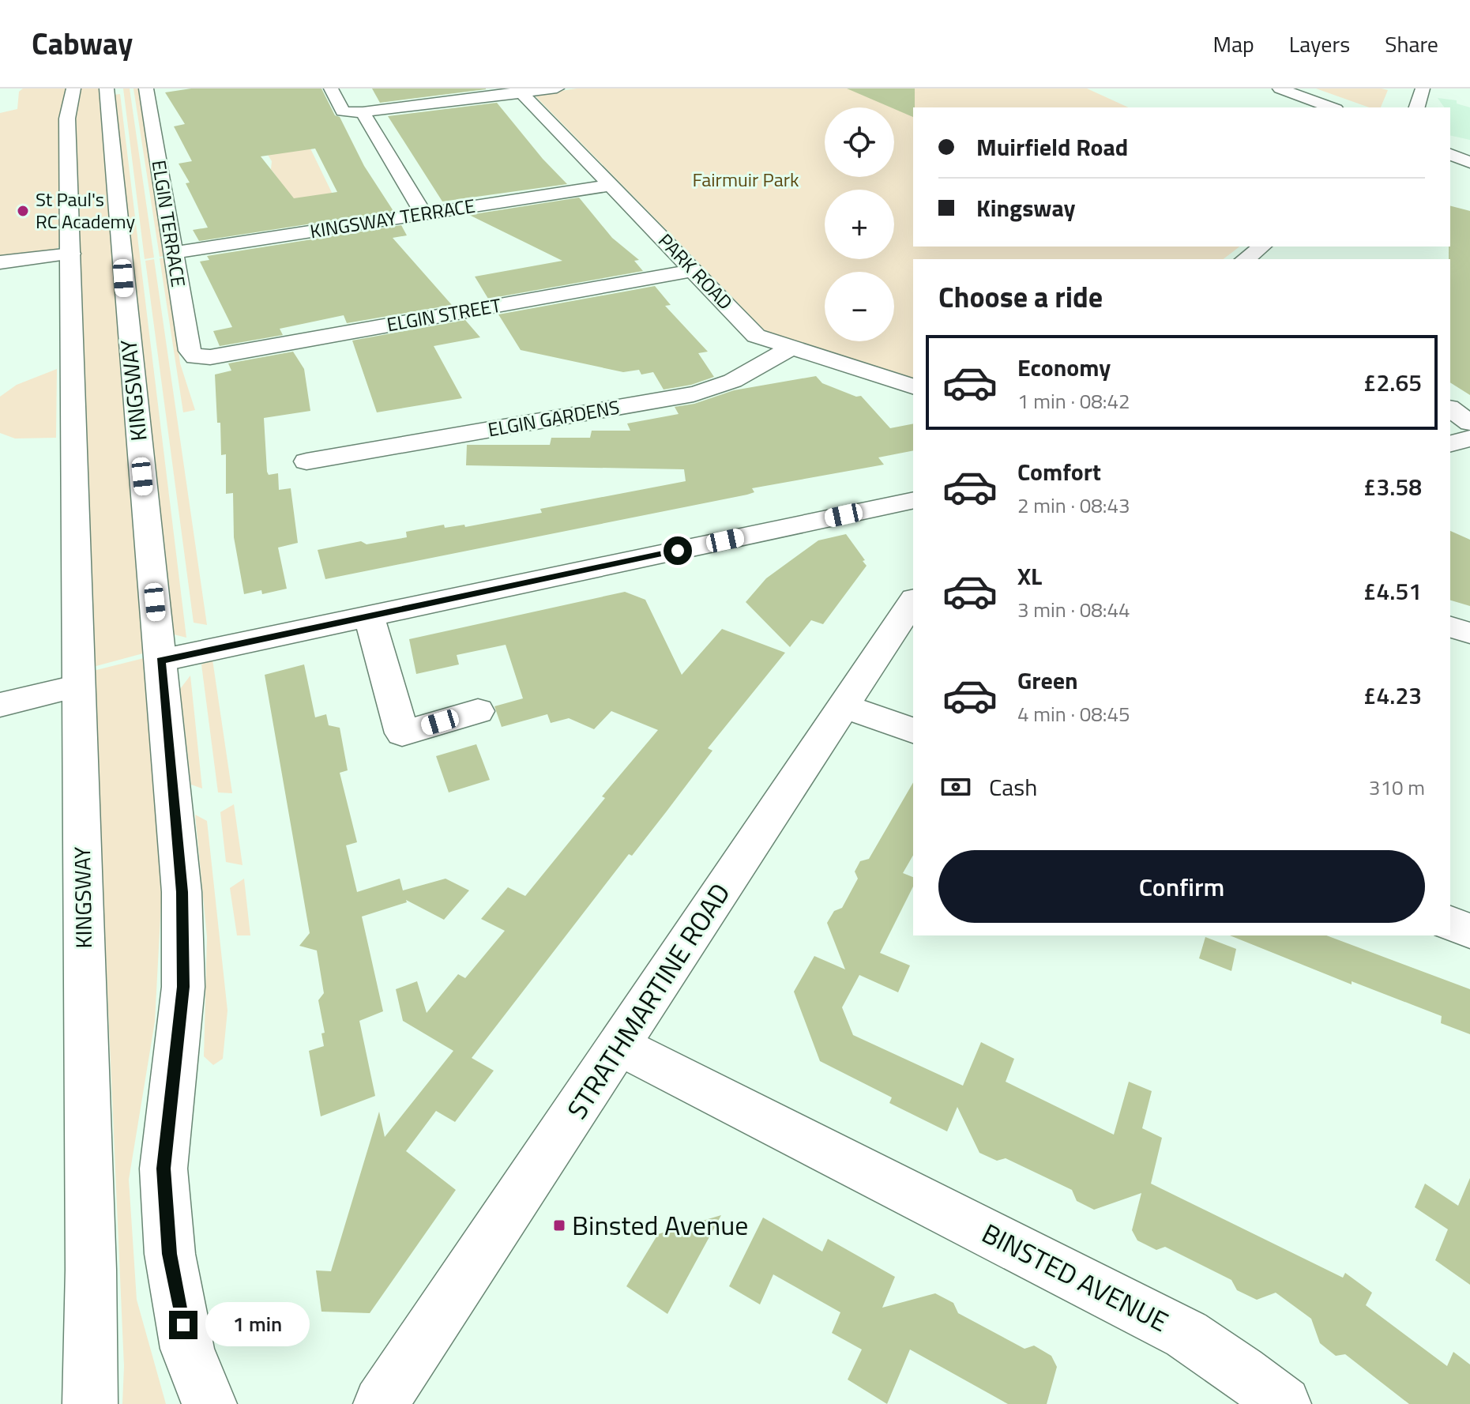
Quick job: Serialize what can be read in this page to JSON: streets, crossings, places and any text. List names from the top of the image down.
{
  "streets": {
    "main road": [
      "KINGSWAY TERRACE",
      "ELGIN TERRACE",
      "PARK ROAD",
      "ELGIN STREET",
      "KINGSWAY",
      "ELGIN GARDENS",
      "STRATHMARTINE ROAD",
      "BINSTED AVENUE"
    ]
  },
  "crossings": [
    ["KINGSWAY TERRACE", "ELGIN TERRACE"],
    ["KINGSWAY TERRACE", "PARK ROAD"],
    ["ELGIN TERRACE", "ELGIN STREET"],
    ["PARK ROAD", "ELGIN STREET"],
    ["PARK ROAD", "ELGIN GARDENS"],
    ["STRATHMARTINE ROAD", "BINSTED AVENUE"]
  ],
  "parks": ["Fairmuir Park"],
  "places": {
    "other": ["St Paul's RC Academy"],
    "transit": ["Binsted Avenue"]
  },
  "page": {
    "header": "Cabway",
    "nav": ["Map", "Layers", "Share"],
    "map_buttons": ["+", "−"],
    "banner": ["Muirfield Road", "Kingsway"],
    "heading": "Choose a ride",
    "list": [
      {
        "name": "Economy",
        "note": "1 min · 08:42",
        "value": "£2.65"
      },
      {
        "name": "Comfort",
        "note": "2 min · 08:43",
        "value": "£3.58"
      },
      {
        "name": "XL",
        "note": "3 min · 08:44",
        "value": "£4.51"
      },
      {
        "name": "Green",
        "note": "4 min · 08:45",
        "value": "£4.23"
      }
    ],
    "pay": ["Cash", "310 m"],
    "buttons": "Confirm",
    "bubble": "1 min"
  }
}
